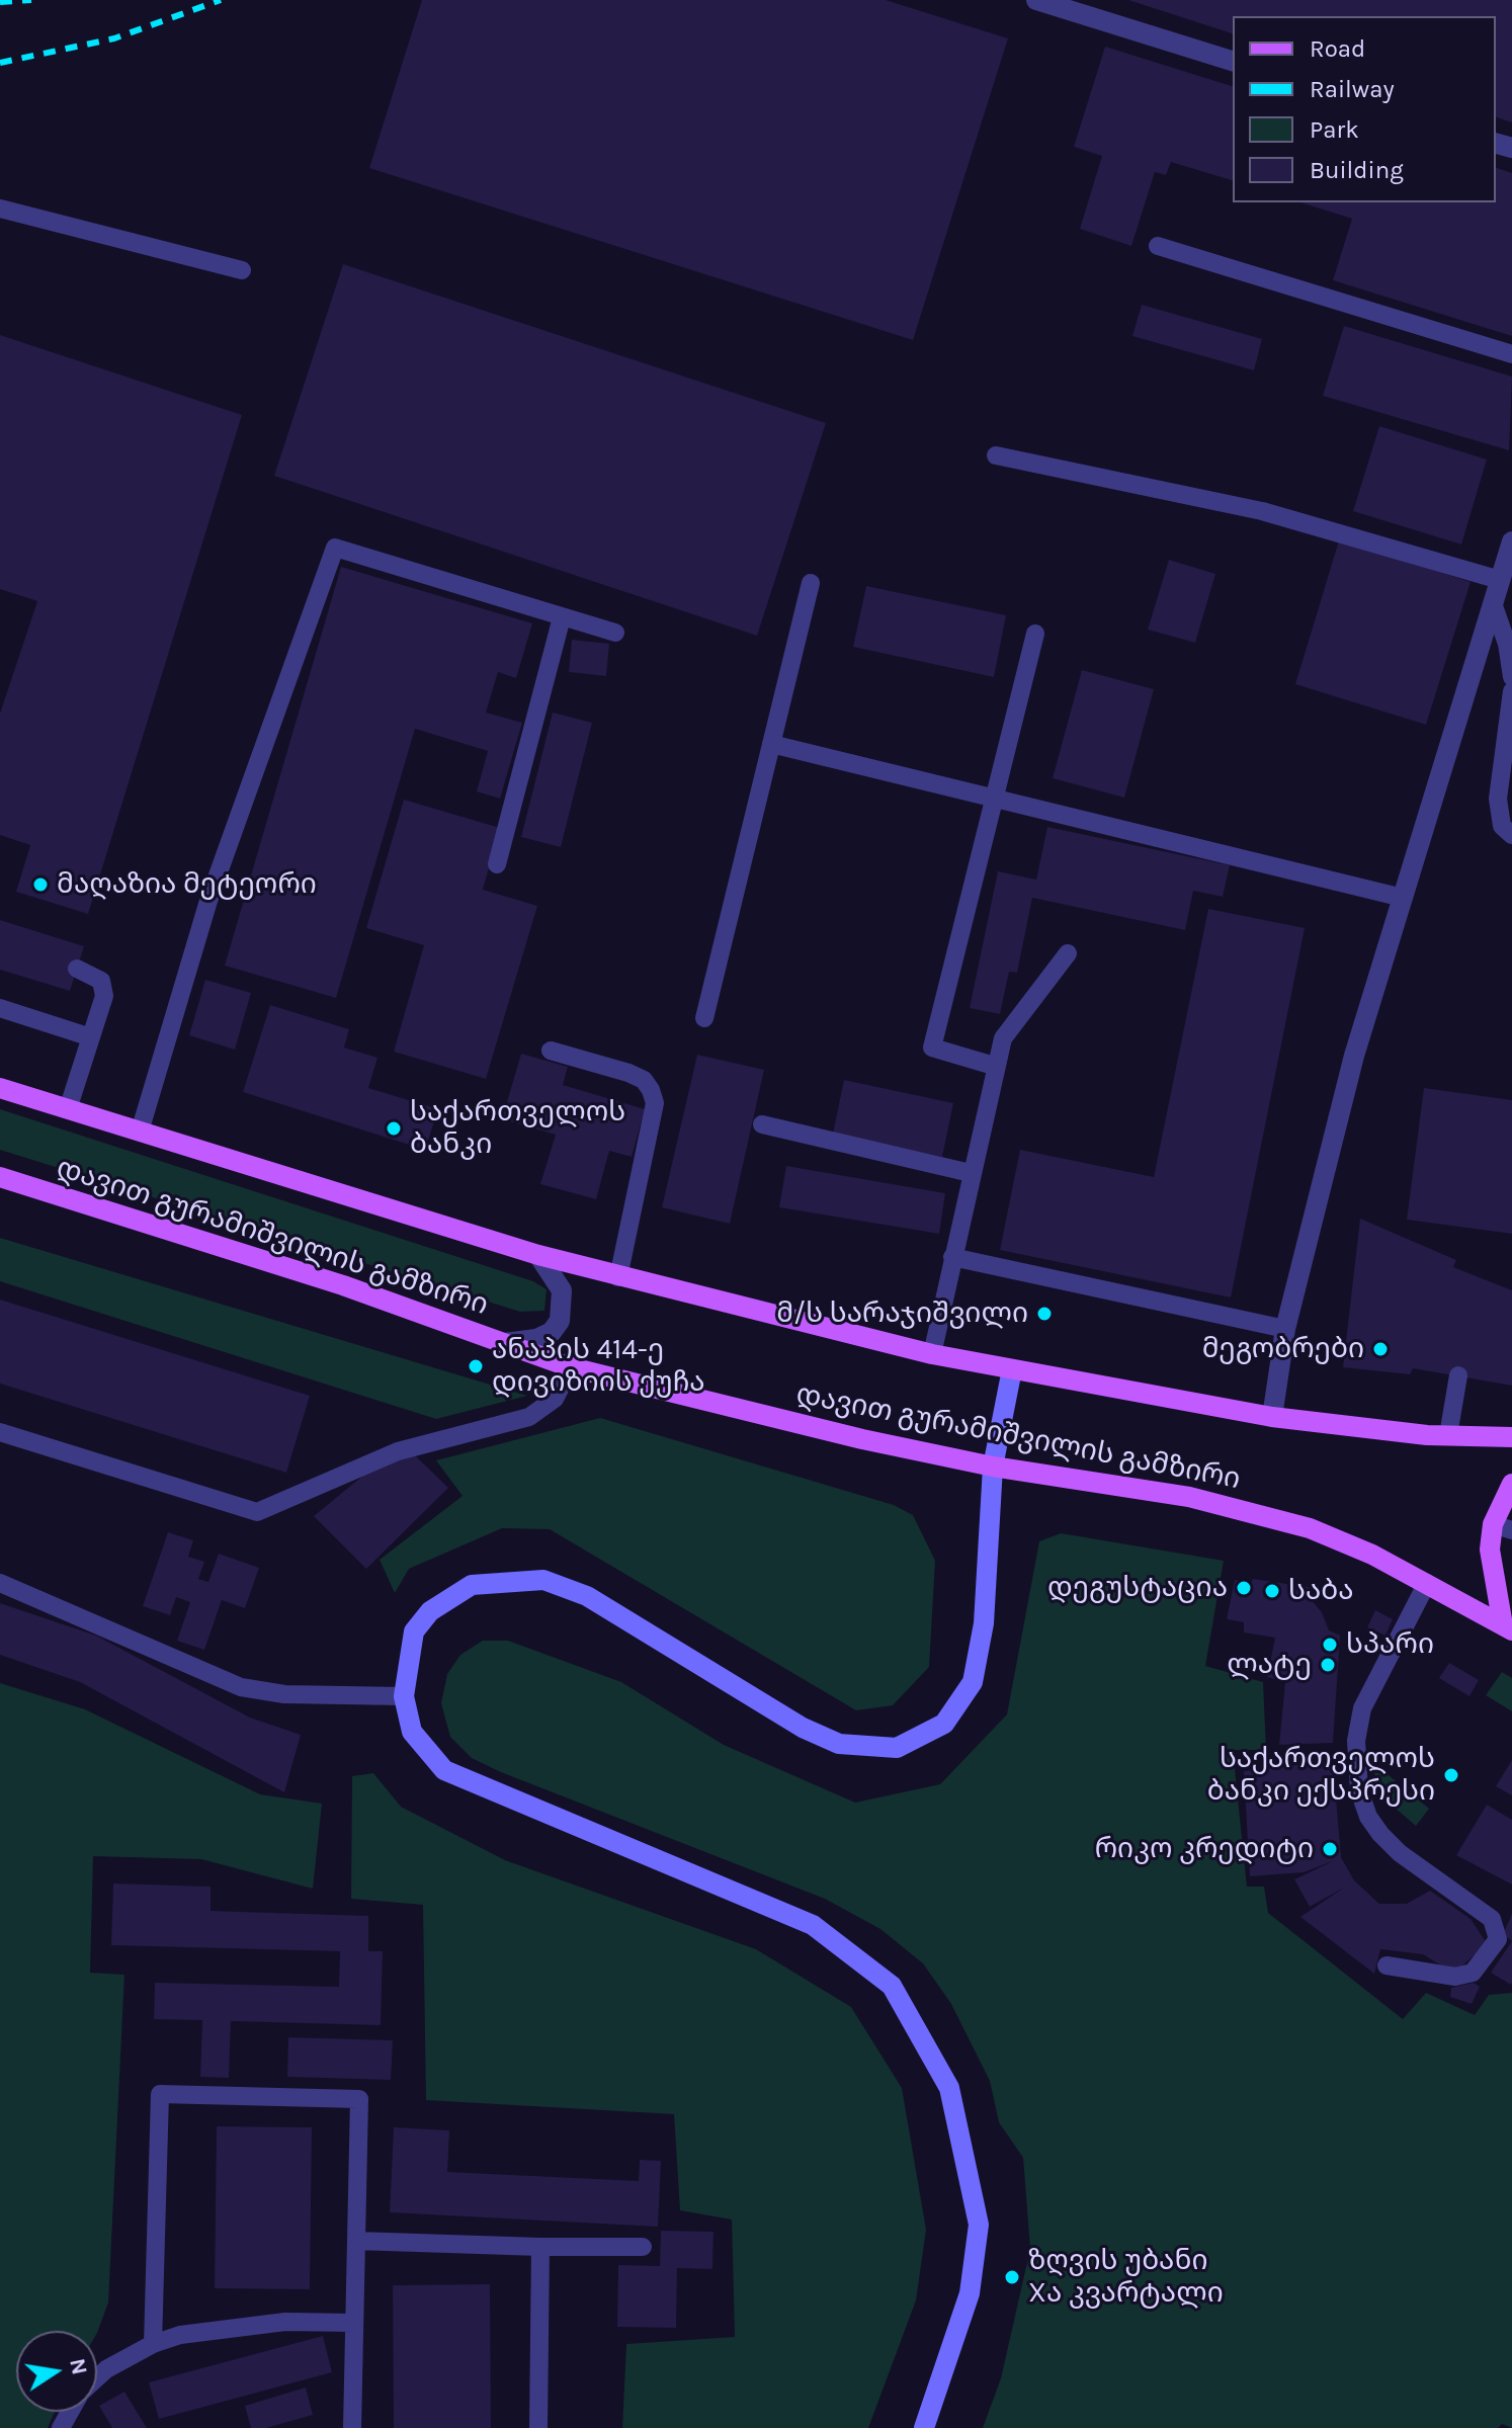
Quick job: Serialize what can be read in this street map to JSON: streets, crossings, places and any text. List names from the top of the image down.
{
  "streets": {
    "main road": ["დავით გურამიშვილის გამზირი"]
  },
  "places": [
    "მაღაზია მეტეორი",
    "საქართველოს ბანკი",
    "მ/ს სარაჯიშვილი",
    "მეგობრები",
    "ანაპის 414-ე დივიზიის ქუჩა",
    "დეგუსტაცია",
    "საბა",
    "სპარი",
    "ლატე",
    "საქართველოს ბანკი ექსპრესი",
    "რიკო კრედიტი",
    "ზღვის უბანი Xა კვარტალი"
  ],
  "legend": [
    "Road",
    "Railway",
    "Park",
    "Building"
  ],
  "north": "right"
}
